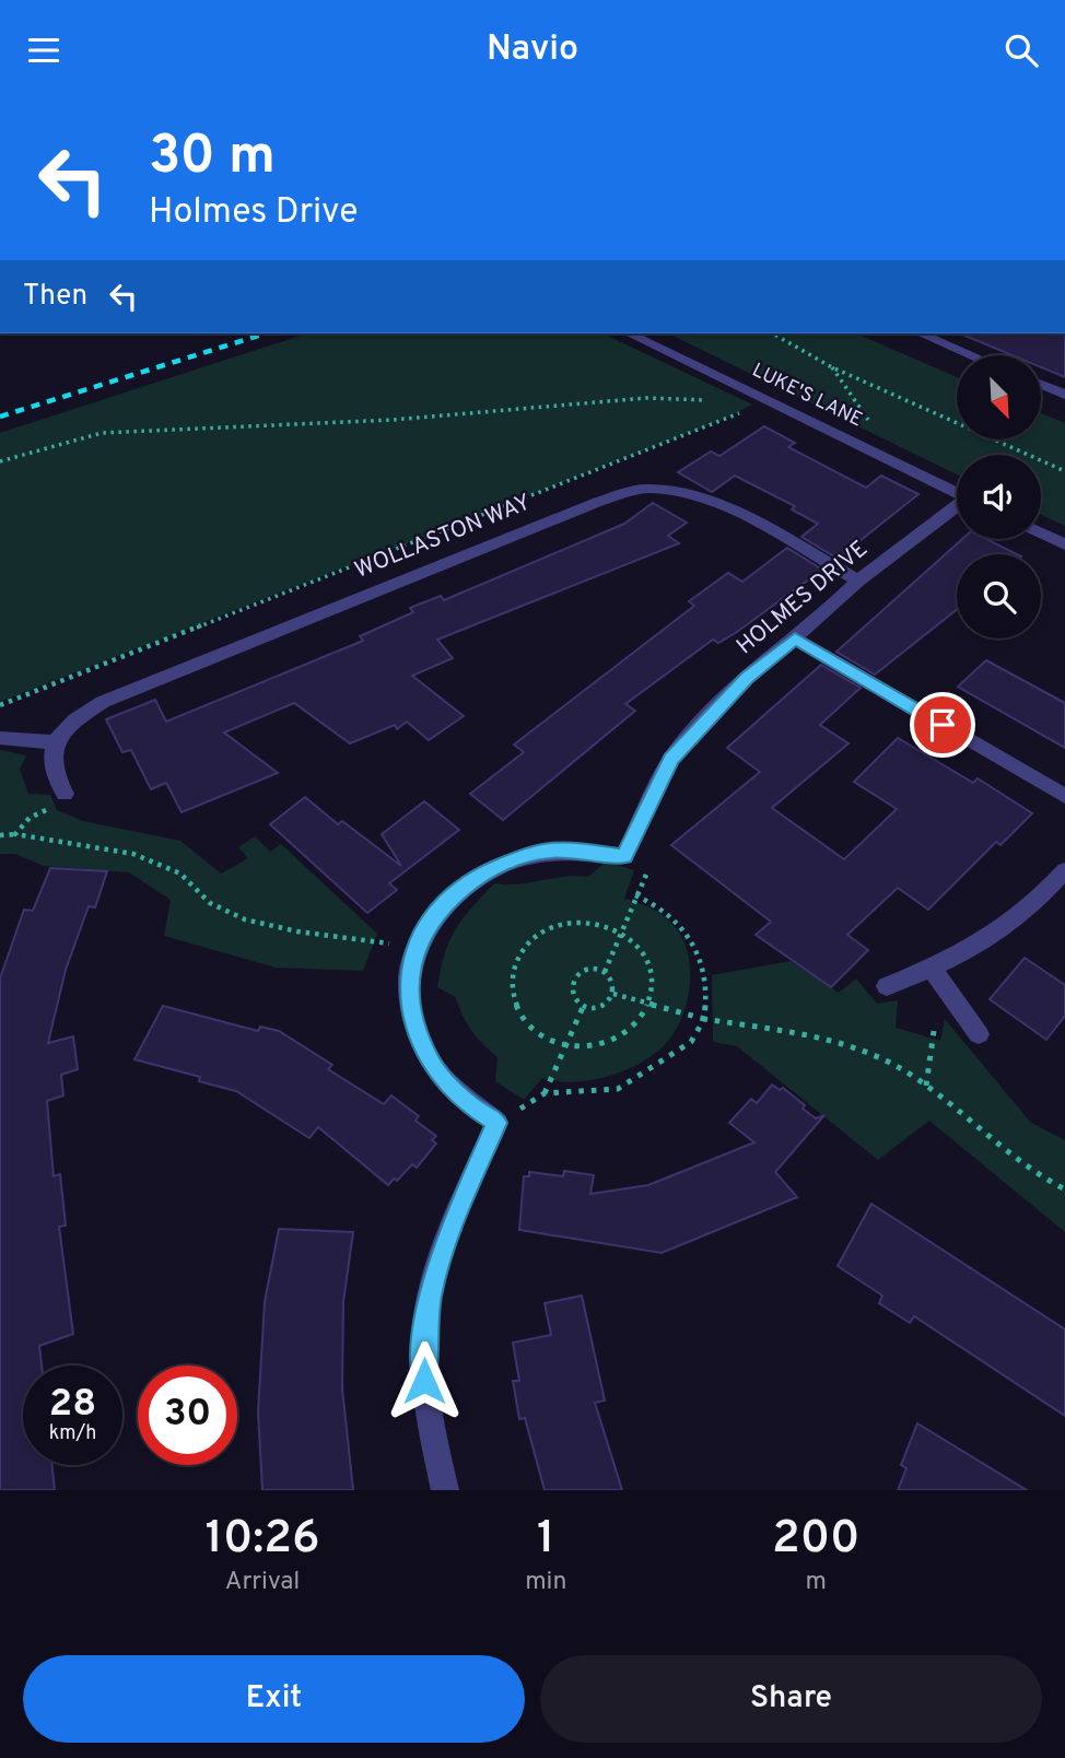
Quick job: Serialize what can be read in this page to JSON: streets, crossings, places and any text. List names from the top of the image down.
{
  "streets": {
    "street": ["LUKE'S LANE", "WOLLASTON WAY", "HOLMES DRIVE"]
  },
  "crossings": [
    ["WOLLASTON WAY", "HOLMES DRIVE"]
  ],
  "north": "bottom right",
  "page": {
    "header": "Navio",
    "turn": ["30 m", "Holmes Drive"],
    "then": "Then",
    "speed": "28 km/h",
    "limit": "30",
    "eta": [
      "10:26",
      "Arrival",
      "1",
      "min",
      "200",
      "m"
    ],
    "buttons": ["Exit", "Share"]
  }
}
